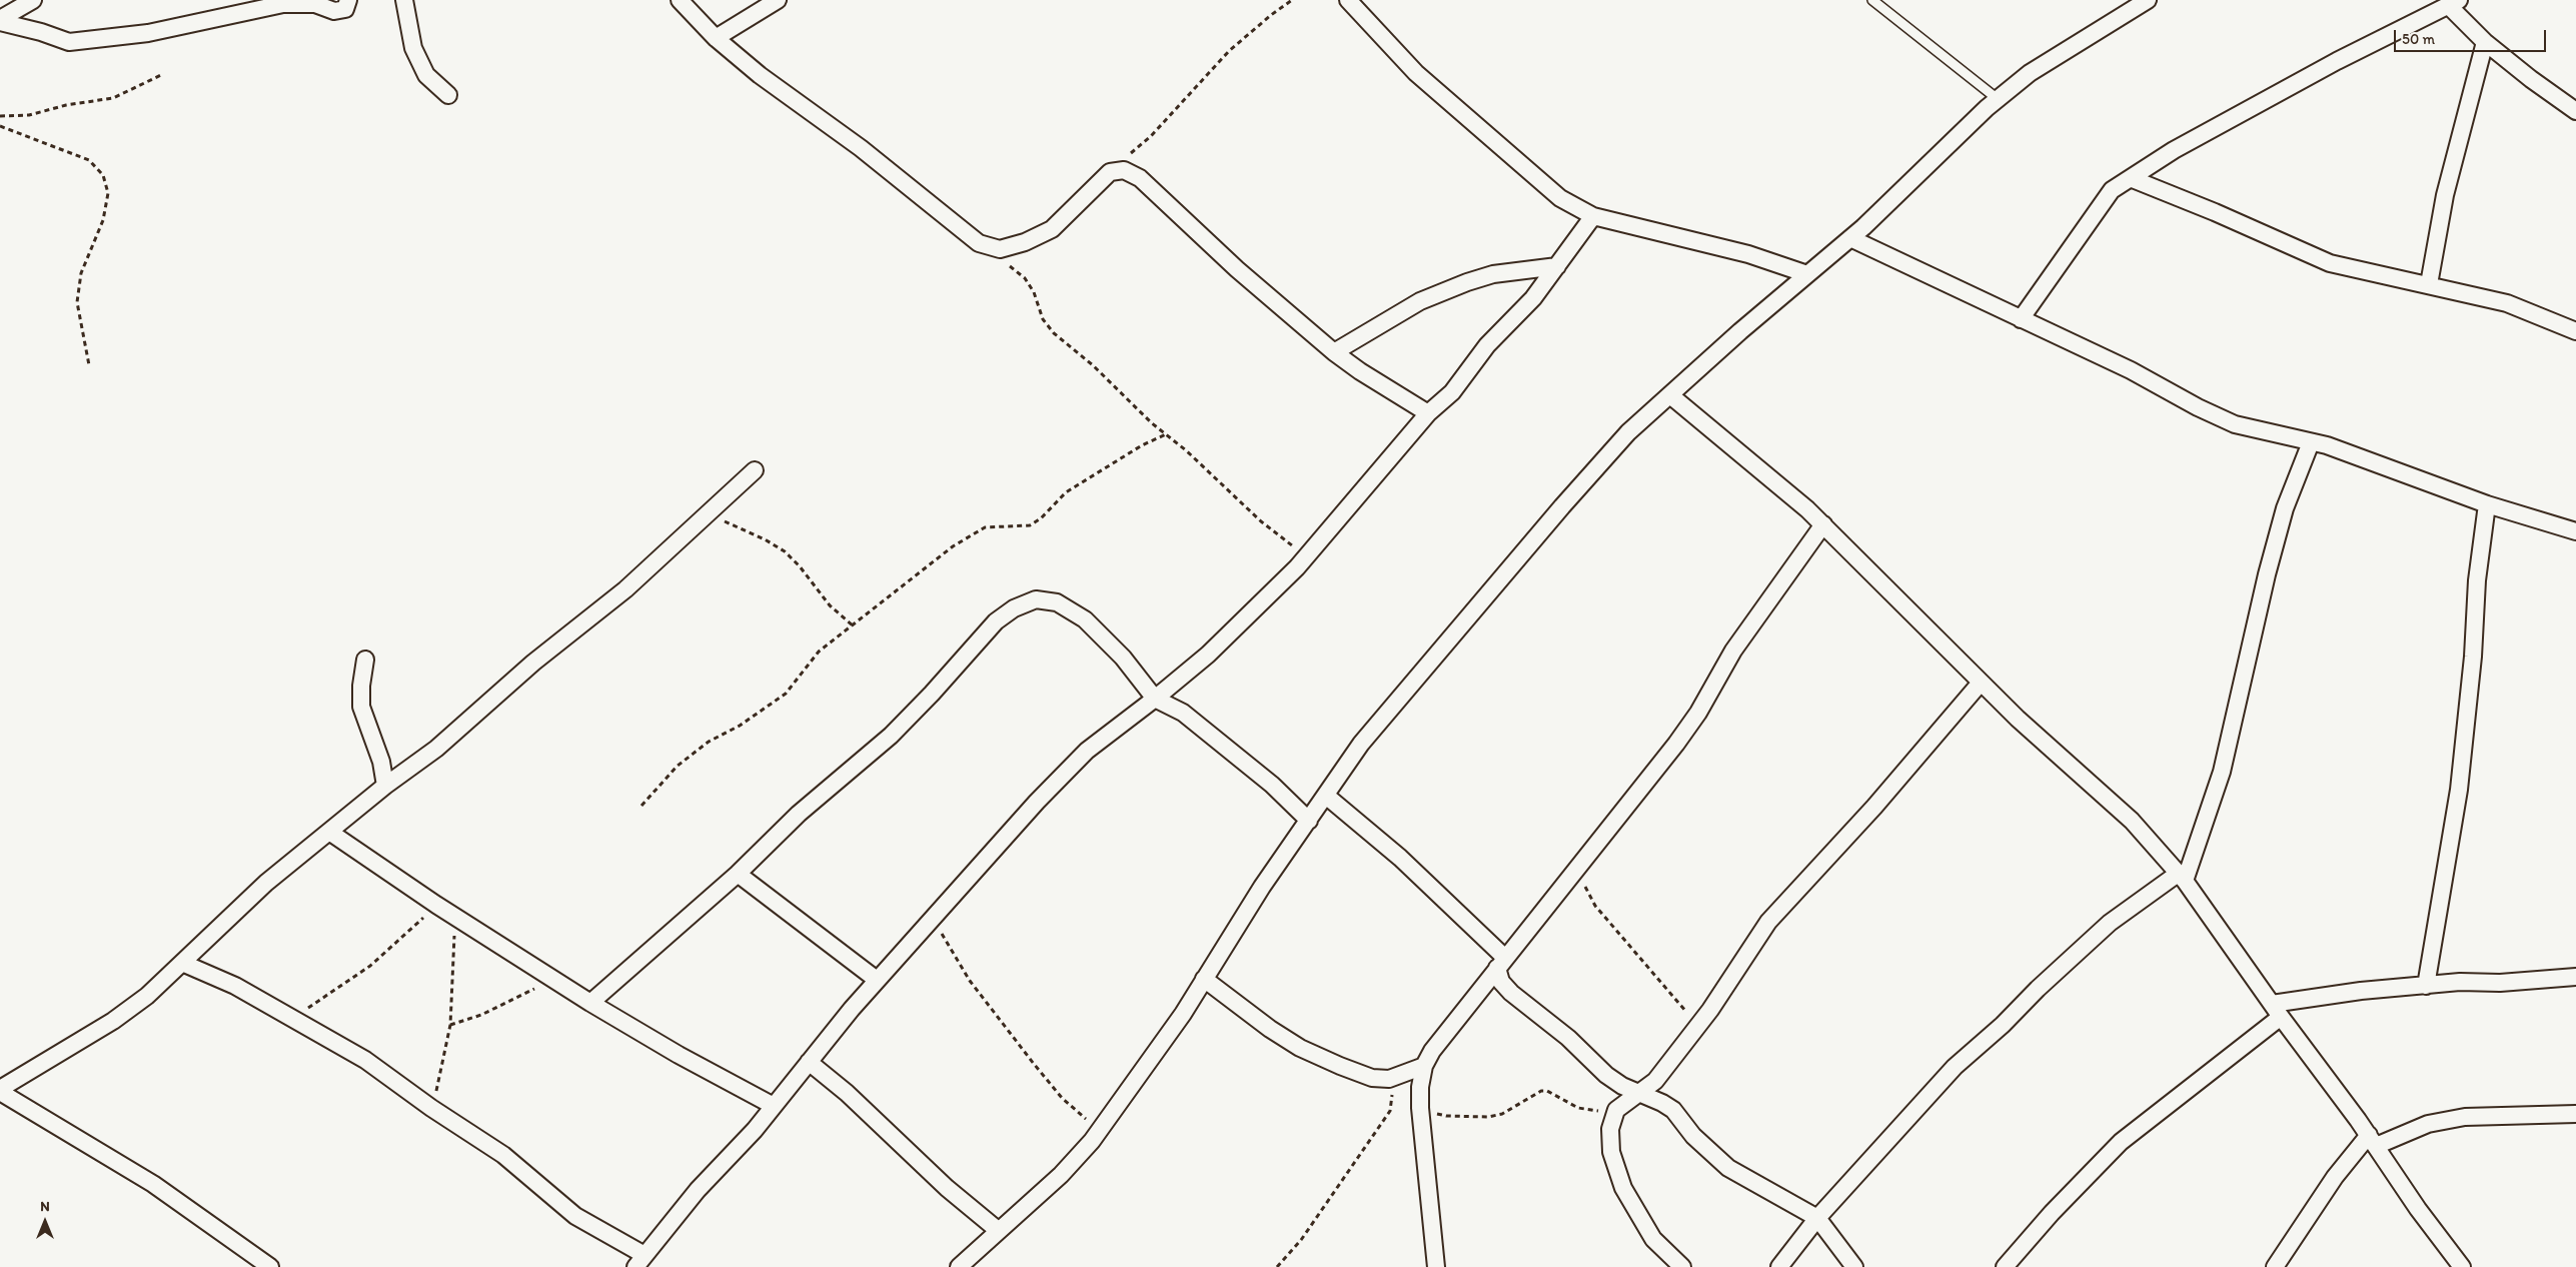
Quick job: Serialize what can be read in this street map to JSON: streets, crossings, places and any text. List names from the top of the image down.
{
  "scale_bar": "50 m",
  "north": "top"
}
